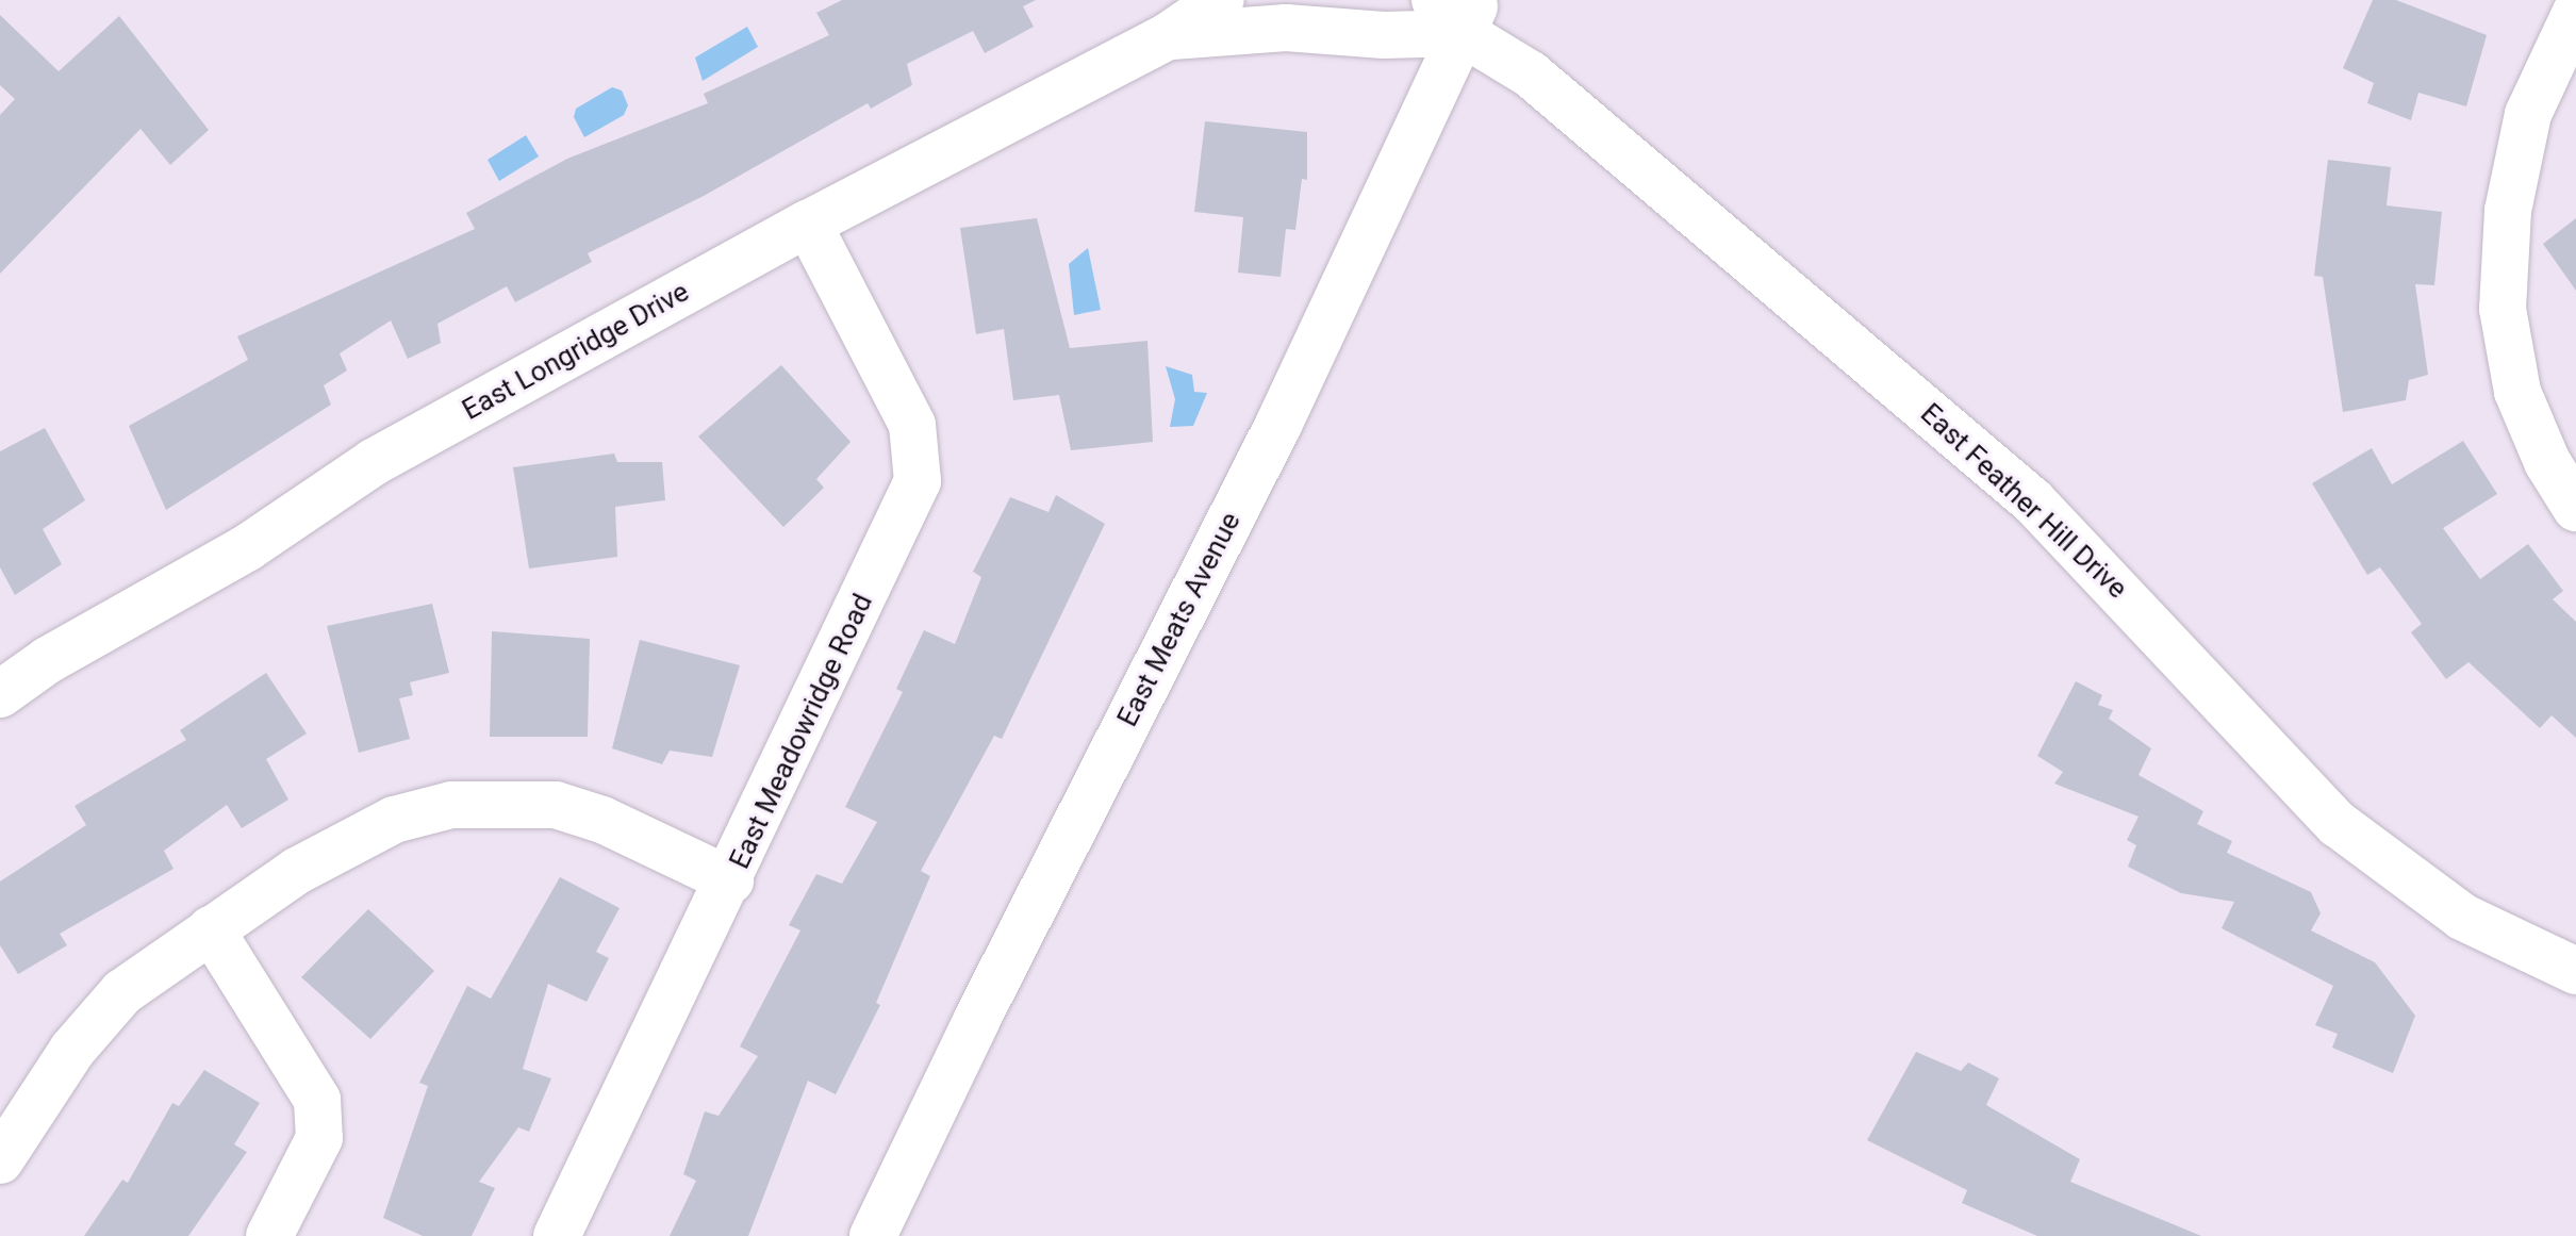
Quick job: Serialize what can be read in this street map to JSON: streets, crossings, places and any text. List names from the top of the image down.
{
  "streets": {
    "street": [
      "East Longridge Drive",
      "East Feather Hill Drive",
      "East Meats Avenue",
      "East Meadowridge Road"
    ]
  },
  "crossings": [
    ["East Longridge Drive", "East Feather Hill Drive"],
    ["East Longridge Drive", "East Meats Avenue"],
    ["East Longridge Drive", "East Meadowridge Road"],
    ["East Feather Hill Drive", "East Meats Avenue"]
  ]
}
